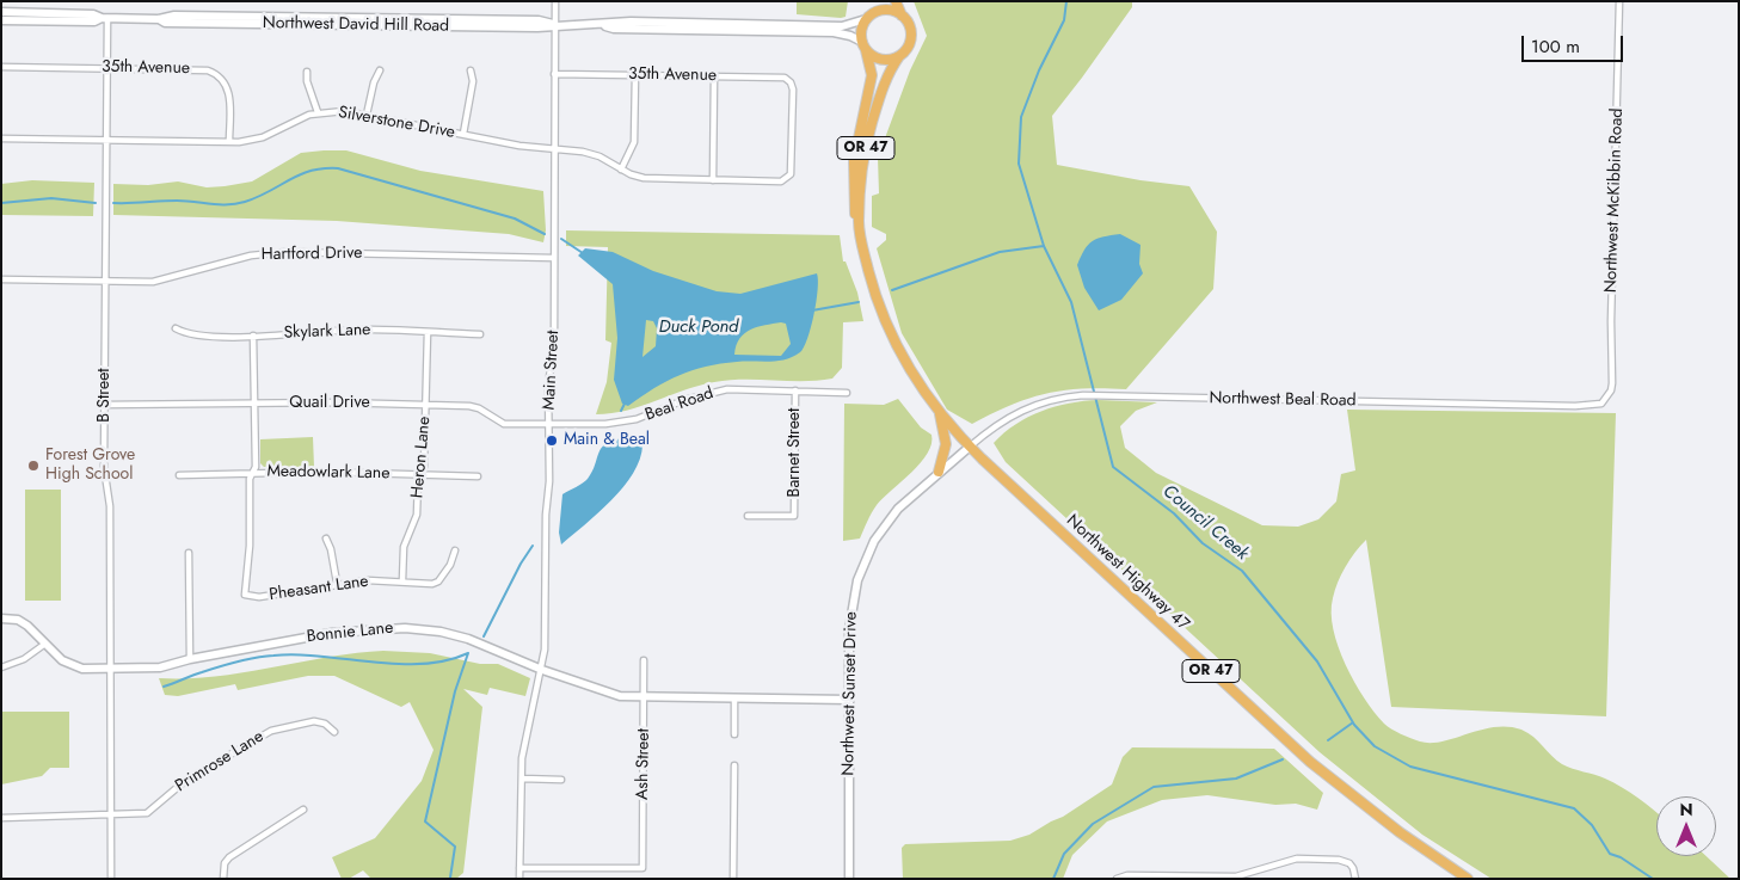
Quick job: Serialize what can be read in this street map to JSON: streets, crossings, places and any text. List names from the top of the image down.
{
  "streets": {
    "main road": ["OR 47", "Northwest Highway 47"],
    "street": [
      "Northwest David Hill Road",
      "35th Avenue",
      "Silverstone Drive",
      "Northwest McKibbin Road",
      "Hartford Drive",
      "Skylark Lane",
      "Main Street",
      "B Street",
      "Northwest Beal Road",
      "Quail Drive",
      "Beal Road",
      "Barnet Street",
      "Heron Lane",
      "Meadowlark Lane",
      "Pheasant Lane",
      "Bonnie Lane",
      "Northwest Sunset Drive",
      "Primrose Lane",
      "Ash Street"
    ]
  },
  "crossings": [
    ["Northwest David Hill Road", "Main Street"],
    ["Northwest David Hill Road", "B Street"],
    ["Northwest David Hill Road", "Northwest Highway 47"],
    ["35th Avenue", "Silverstone Drive"],
    ["35th Avenue", "Main Street"],
    ["35th Avenue", "B Street"],
    ["Silverstone Drive", "Main Street"],
    ["Silverstone Drive", "B Street"],
    ["Northwest McKibbin Road", "Northwest Beal Road"],
    ["Hartford Drive", "Main Street"],
    ["Hartford Drive", "B Street"],
    ["Skylark Lane", "Heron Lane"],
    ["Skylark Lane", "Pheasant Lane"],
    ["Main Street", "Quail Drive"],
    ["Main Street", "Beal Road"],
    ["Main Street", "Bonnie Lane"],
    ["Main Street", "Ash Street"],
    ["B Street", "Quail Drive"],
    ["B Street", "Bonnie Lane"],
    ["B Street", "Primrose Lane"],
    ["Northwest Beal Road", "Northwest Highway 47"],
    ["Northwest Beal Road", "Northwest Sunset Drive"],
    ["Quail Drive", "Beal Road"],
    ["Quail Drive", "Heron Lane"],
    ["Quail Drive", "Pheasant Lane"],
    ["Beal Road", "Barnet Street"],
    ["Heron Lane", "Meadowlark Lane"],
    ["Heron Lane", "Pheasant Lane"],
    ["Meadowlark Lane", "Pheasant Lane"],
    ["Northwest Highway 47", "Northwest Sunset Drive"],
    ["Bonnie Lane", "Northwest Sunset Drive"],
    ["Bonnie Lane", "Ash Street"]
  ],
  "water": ["Duck Pond", "Council Creek"],
  "places": ["Main & Beal", "Forest Grove High School"],
  "scale_bar": "100 m",
  "north": "top"
}
